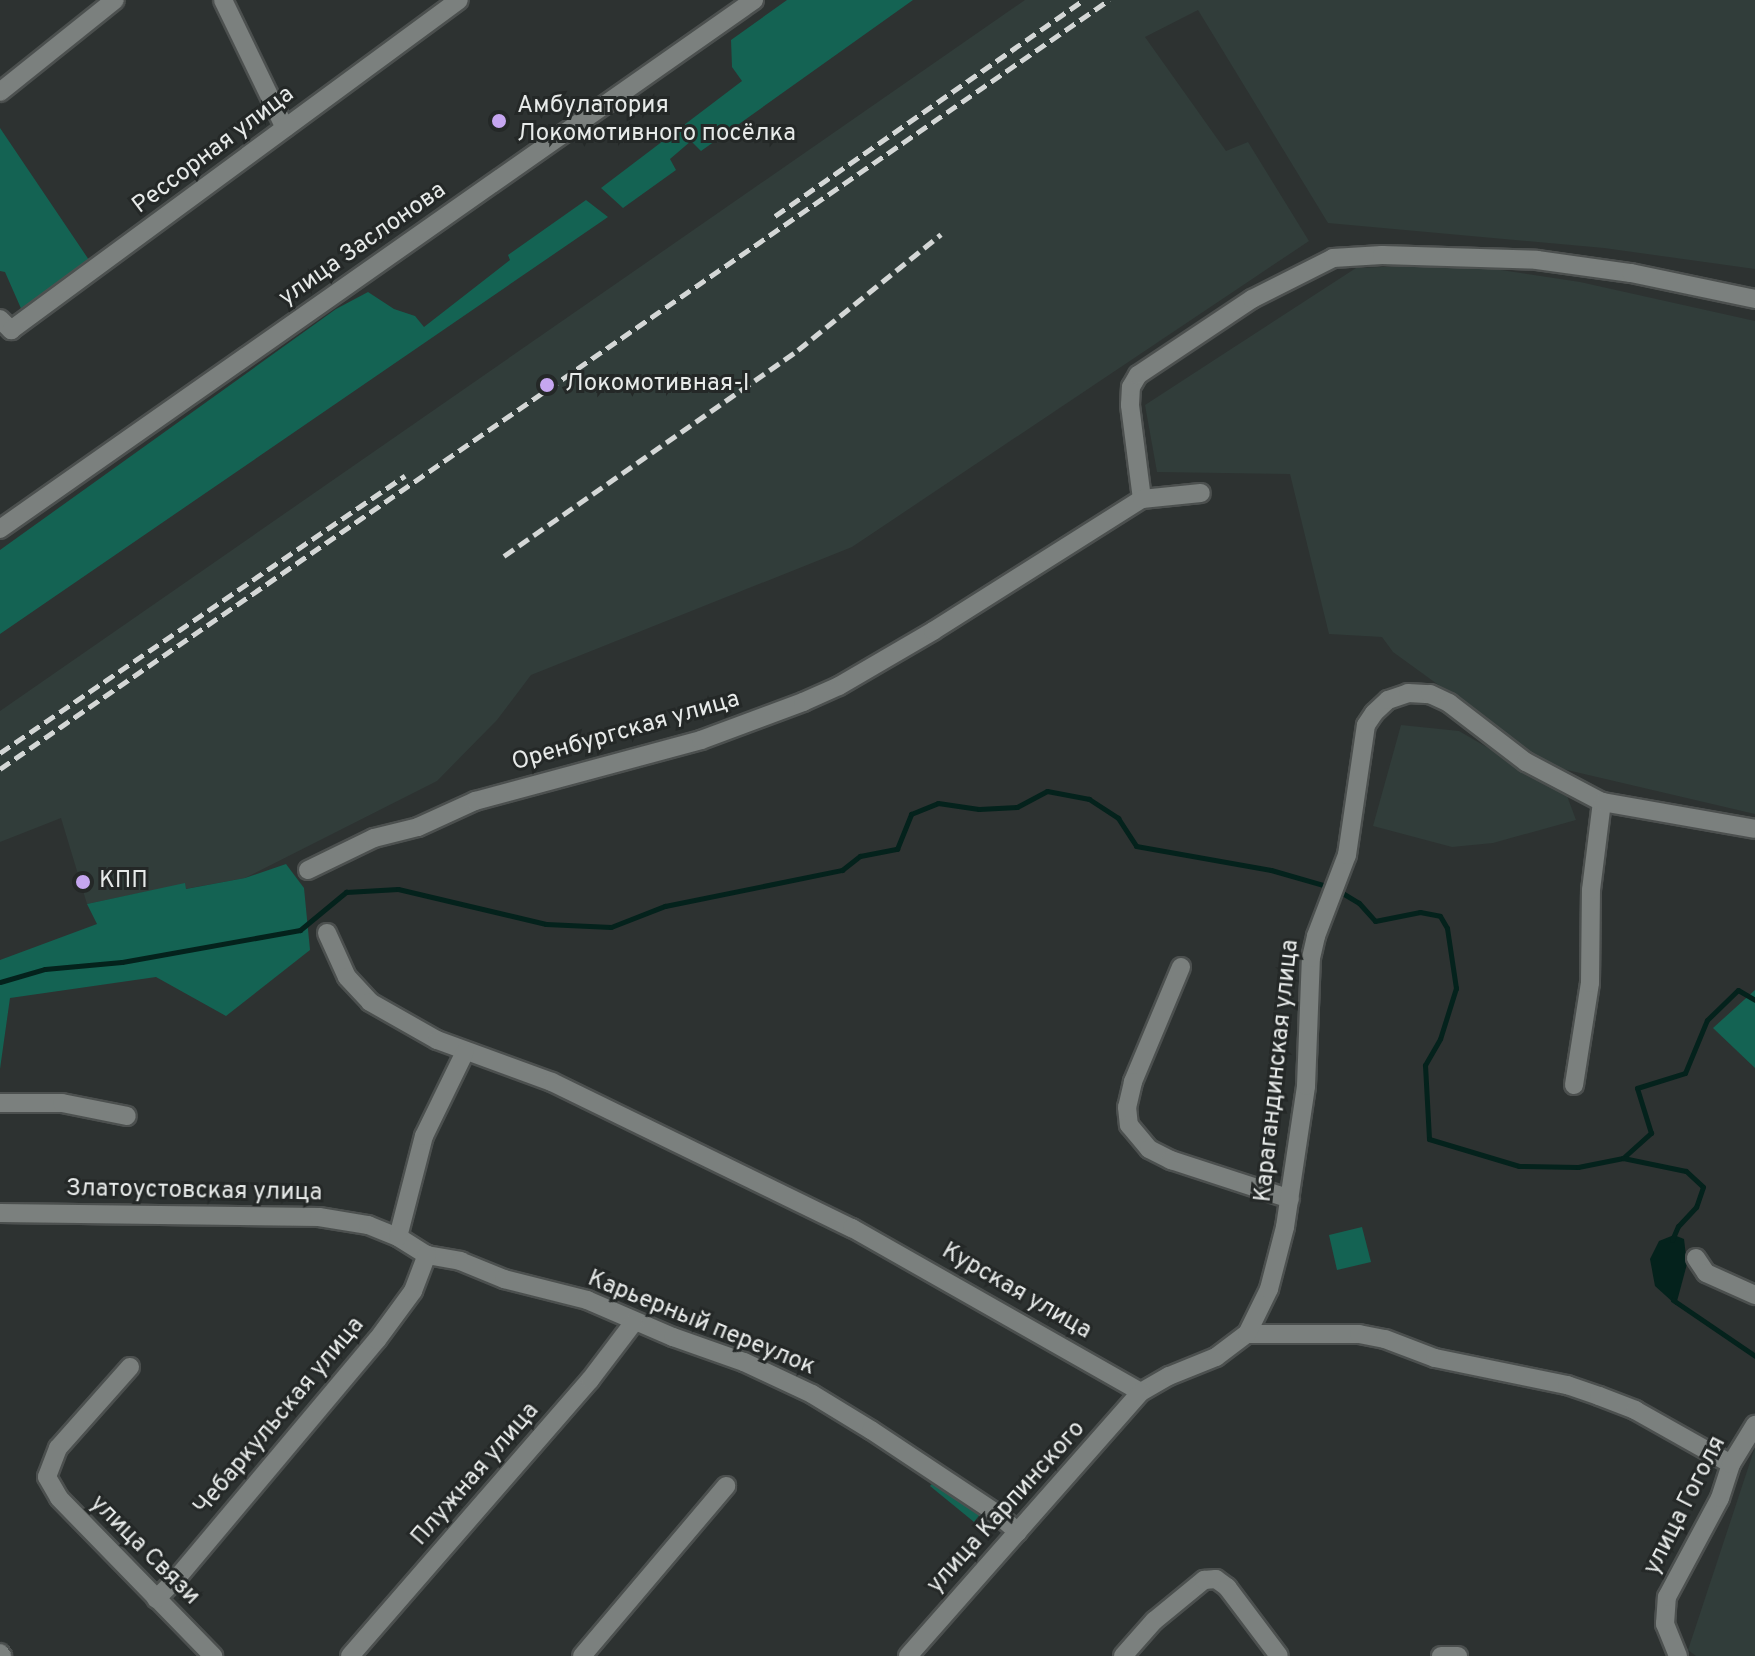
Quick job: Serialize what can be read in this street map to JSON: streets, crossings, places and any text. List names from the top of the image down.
{
  "streets": {
    "street": [
      "Рессорная улица",
      "улица Заслонова",
      "Оренбургская улица",
      "Карагандинская улица",
      "Златоустовская улица",
      "Курская улица",
      "Карьерный переулок",
      "Чебаркульская улица",
      "Плужная улица",
      "улица Гоголя",
      "улица Карпинского",
      "улица Связи"
    ]
  },
  "crossings": [
    ["Златоустовская улица", "Карьерный переулок"],
    ["Златоустовская улица", "Чебаркульская улица"],
    ["Курская улица", "улица Карпинского"],
    ["Карьерный переулок", "Чебаркульская улица"],
    ["Карьерный переулок", "Плужная улица"],
    ["Карьерный переулок", "улица Карпинского"],
    ["Чебаркульская улица", "улица Связи"]
  ],
  "places": ["Амбулатория Локомотивного посёлка", "Локомотивная-I", "КПП"]
}
